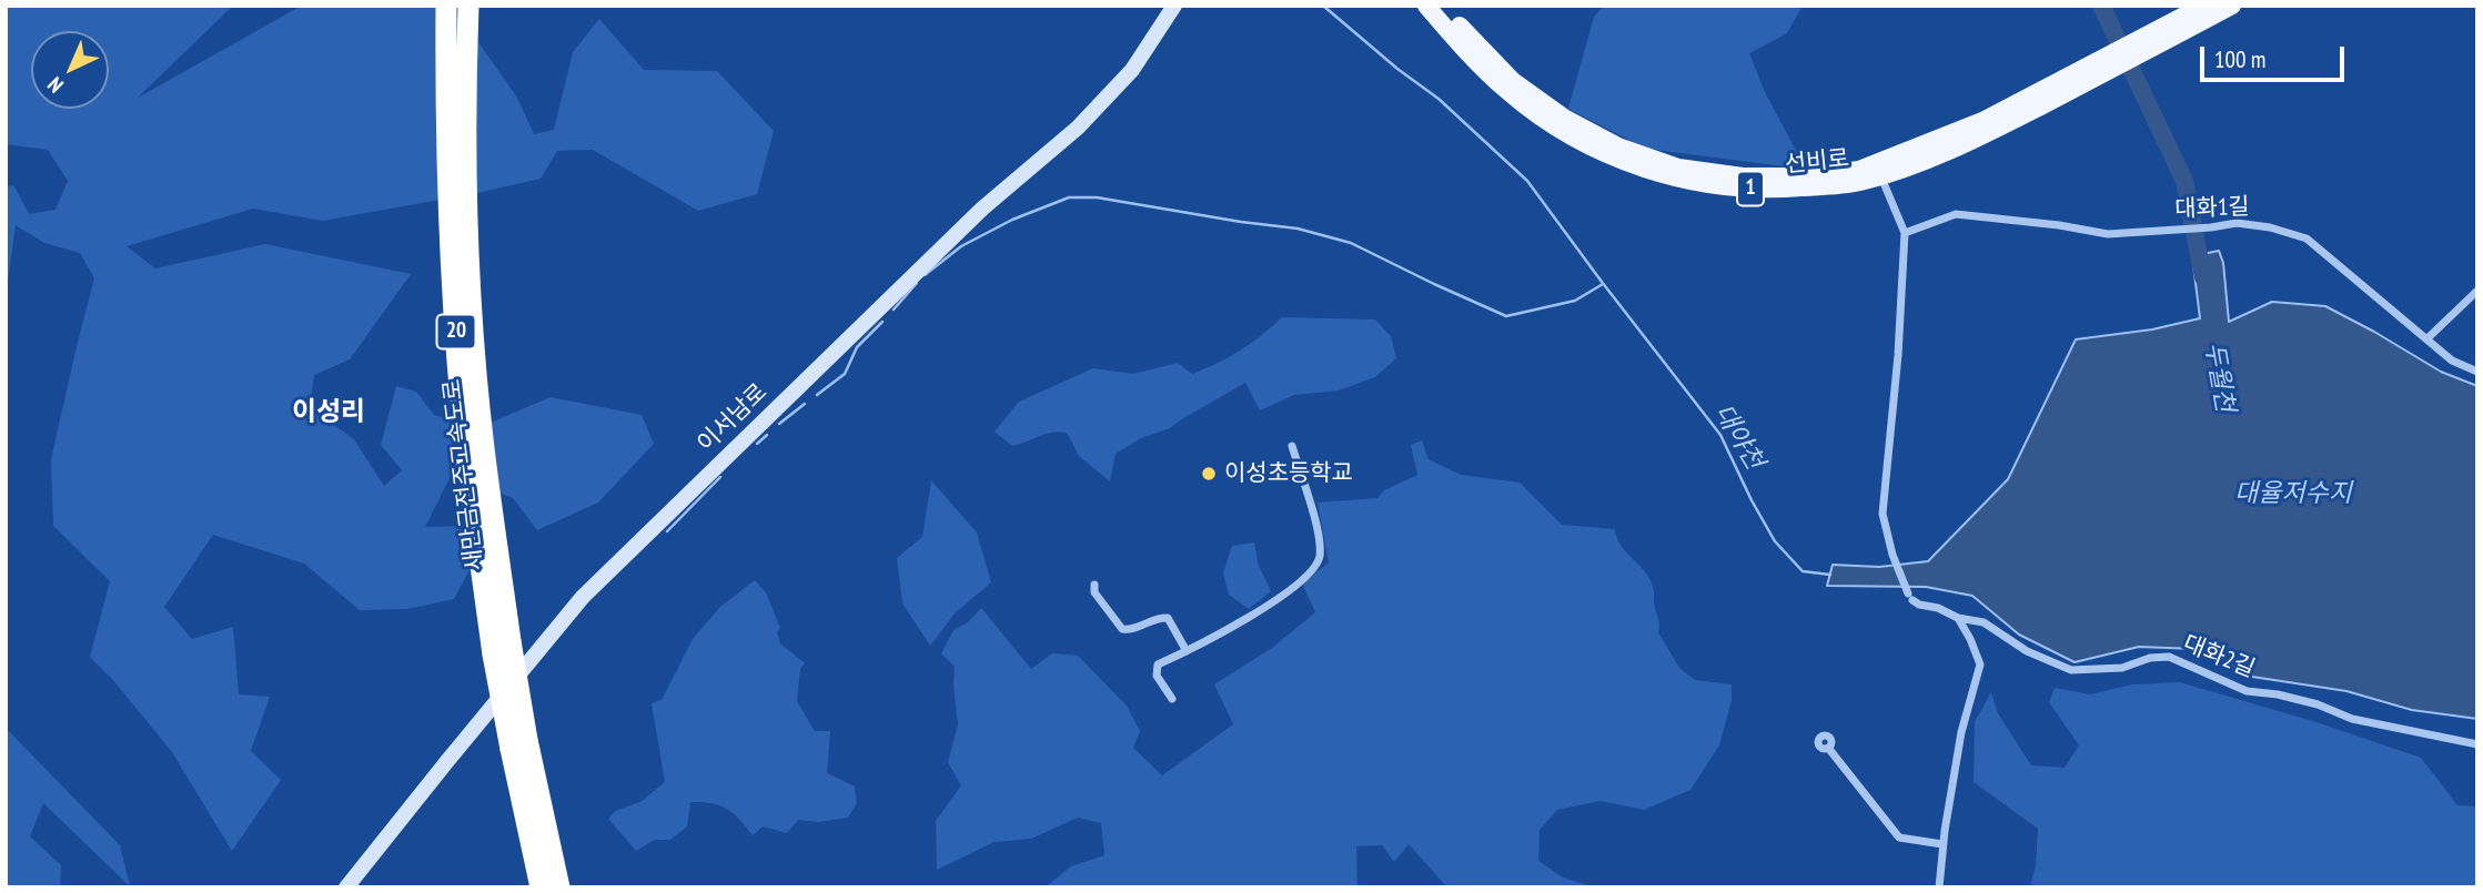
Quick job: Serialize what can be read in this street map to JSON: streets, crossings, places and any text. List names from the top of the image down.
{
  "streets": {
    "highway": ["20", "새만금전주고속도로"],
    "main road": ["선비로", "1", "이서남로"],
    "street": ["대화1길", "대화2길"]
  },
  "crossings": [
    ["선비로", "1"],
    ["대화1길", "대화2길"]
  ],
  "districts": ["이성리"],
  "water": ["두월천", "대야천", "대율저수지"],
  "places": ["이성초등학교"],
  "scale_bar": "100 m",
  "north": "bottom left"
}
